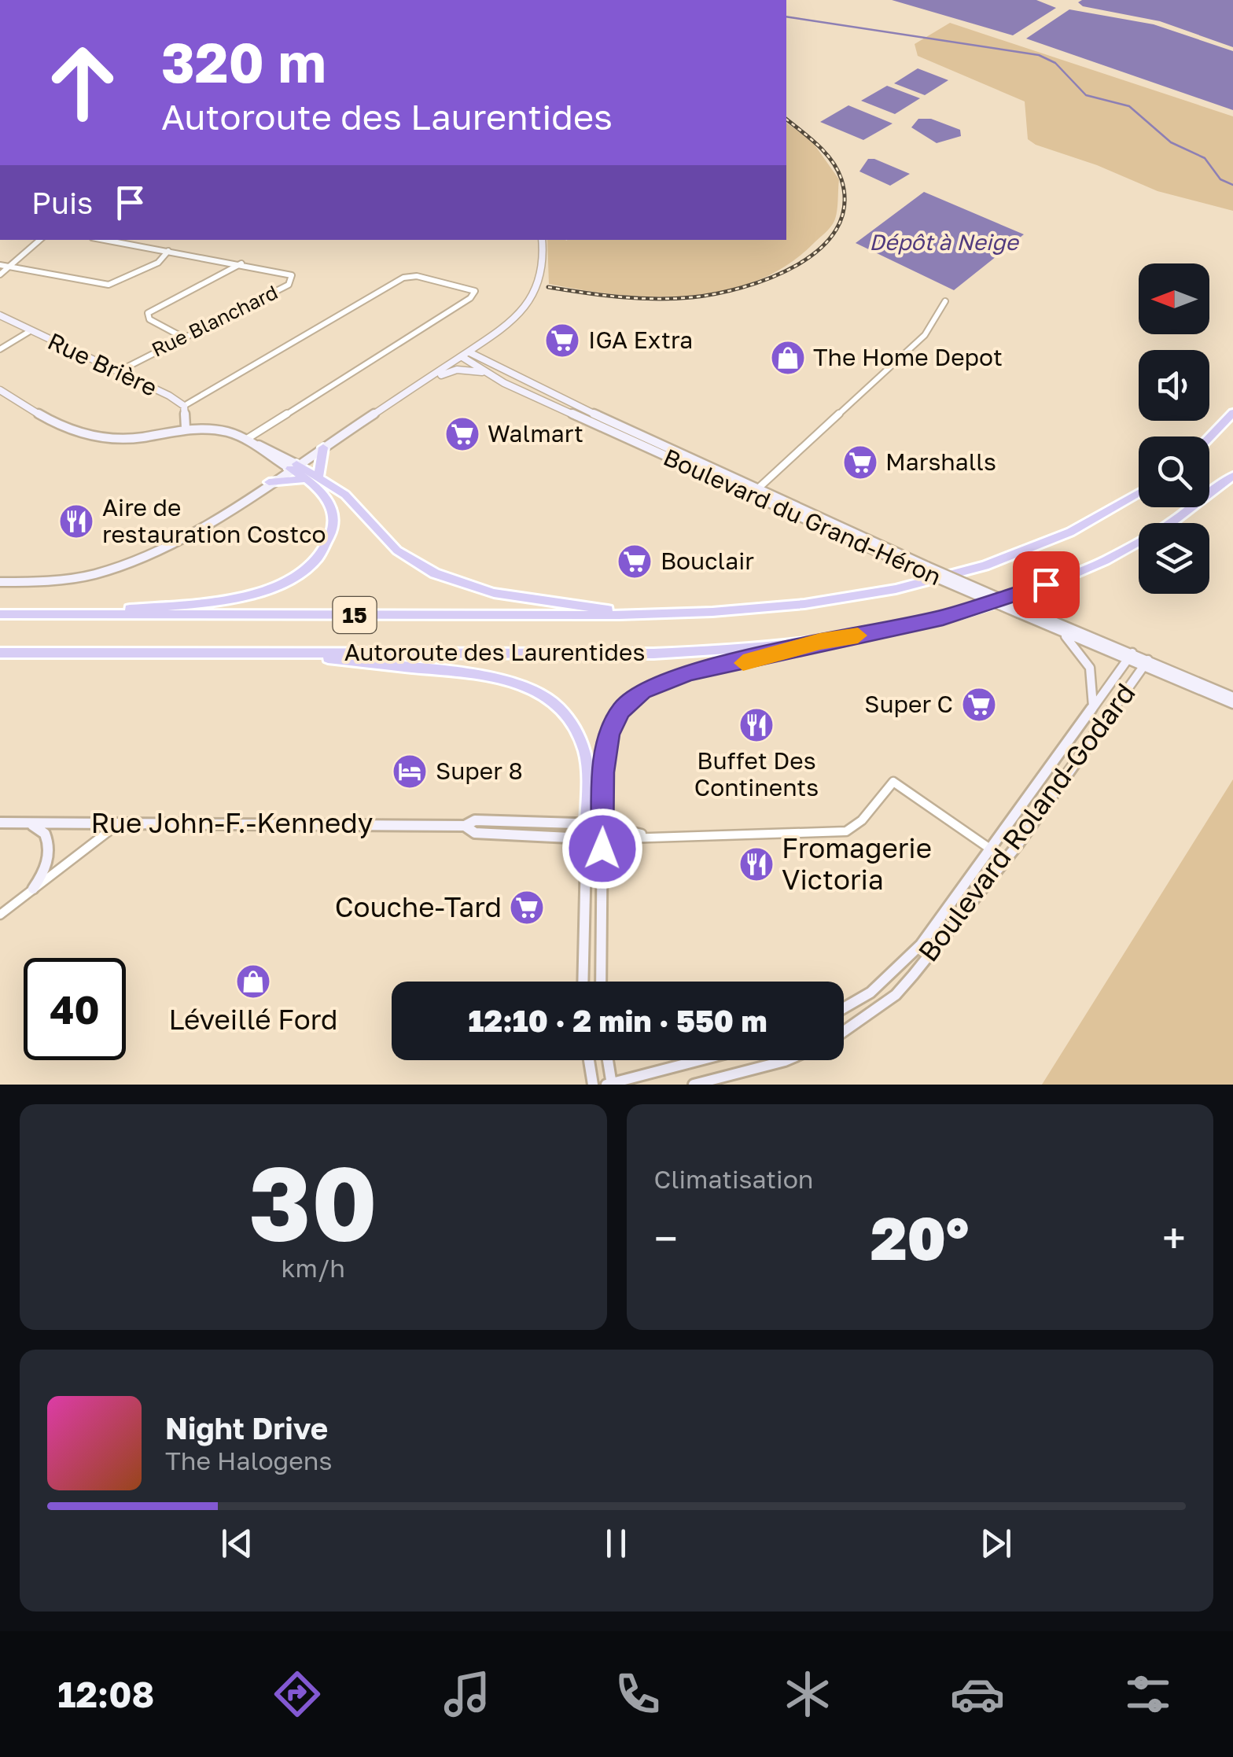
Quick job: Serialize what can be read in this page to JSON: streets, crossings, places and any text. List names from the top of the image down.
{
  "streets": {
    "highway": ["15", "Autoroute des Laurentides"],
    "street": [
      "Rue Blanchard",
      "Rue Brière",
      "Boulevard du Grand-Héron",
      "Boulevard Roland-Godard",
      "Rue John-F.-Kennedy"
    ]
  },
  "crossings": [
    ["Rue Blanchard", "Rue Brière"],
    ["Boulevard du Grand-Héron", "Boulevard Roland-Godard"],
    ["Boulevard Roland-Godard", "Rue John-F.-Kennedy"]
  ],
  "water": ["Dépôt à Neige"],
  "places": {
    "supermarket": [
      "IGA Extra",
      "Walmart",
      "Marshalls",
      "Bouclair",
      "Super C",
      "Couche-Tard"
    ],
    "shop": ["The Home Depot", "Léveillé Ford"],
    "restaurant": ["Aire de restauration Costco", "Buffet Des Continents", "Fromagerie Victoria"],
    "hotel": ["Super 8"]
  },
  "north": "left",
  "page": {
    "turn": ["320 m", "Autoroute des Laurentides"],
    "then": "Puis",
    "limit": "40",
    "trip": "12:10 · 2 min · 550 m",
    "tile": [
      ["30", "km/h"],
      "Climatisation"
    ],
    "heat": ["−", "20°", "+"],
    "song": ["Night Drive", "The Halogens"],
    "tabs": "12:08"
  }
}
